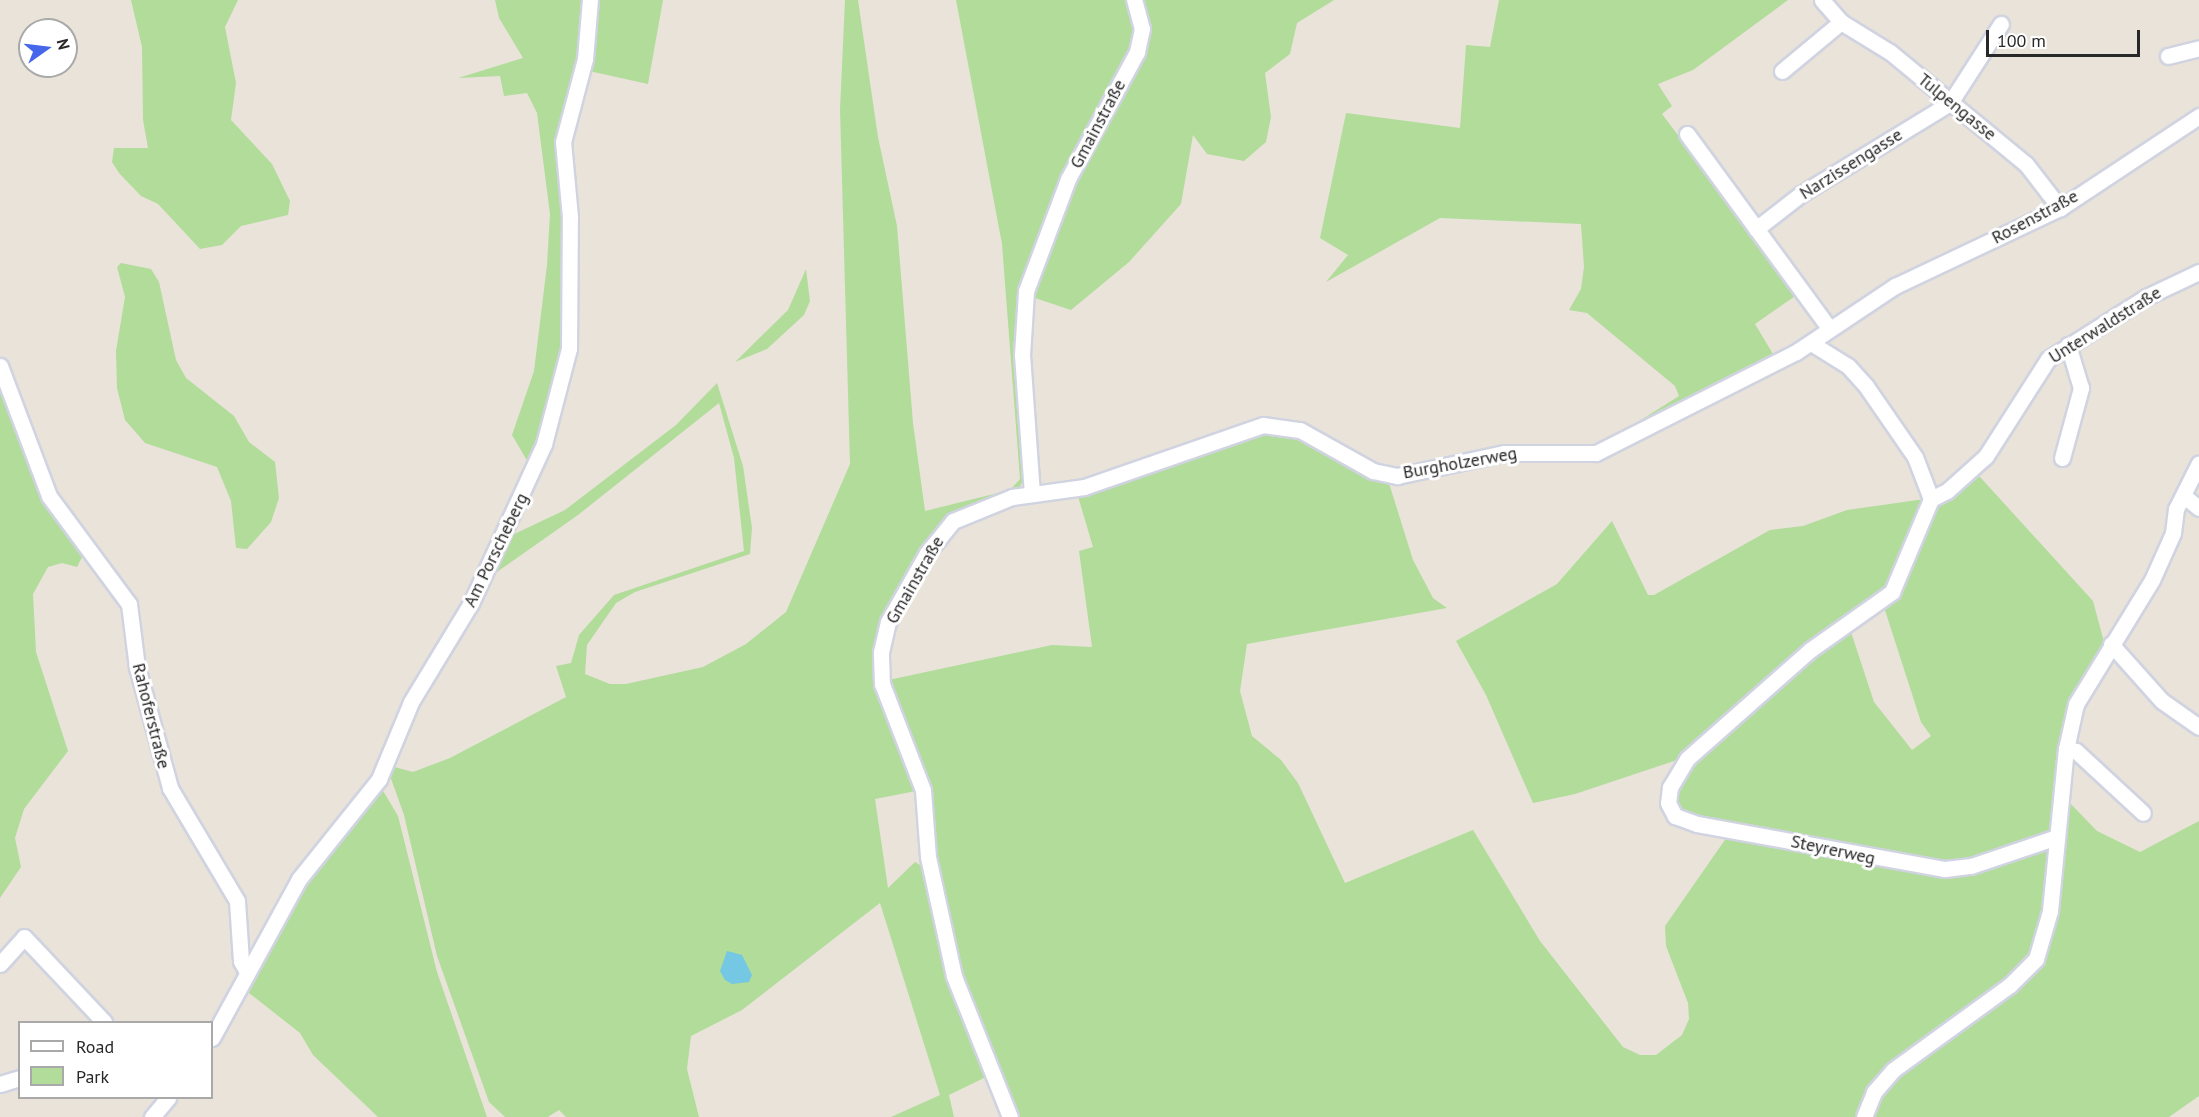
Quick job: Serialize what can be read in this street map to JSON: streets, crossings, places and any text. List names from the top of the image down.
{
  "streets": {
    "street": [
      "Tulpengasse",
      "Gmainstraße",
      "Narzissengasse",
      "Rosenstraße",
      "Unterwaldstraße",
      "Burgholzerweg",
      "Am Porscheberg",
      "Rahoferstraße",
      "Steyrerweg"
    ]
  },
  "crossings": [
    ["Tulpengasse", "Narzissengasse"],
    ["Tulpengasse", "Rosenstraße"],
    ["Gmainstraße", "Burgholzerweg"],
    ["Rosenstraße", "Burgholzerweg"],
    ["Unterwaldstraße", "Steyrerweg"],
    ["Am Porscheberg", "Rahoferstraße"]
  ],
  "legend": ["Road", "Park"],
  "scale_bar": "100 m",
  "north": "right"
}
